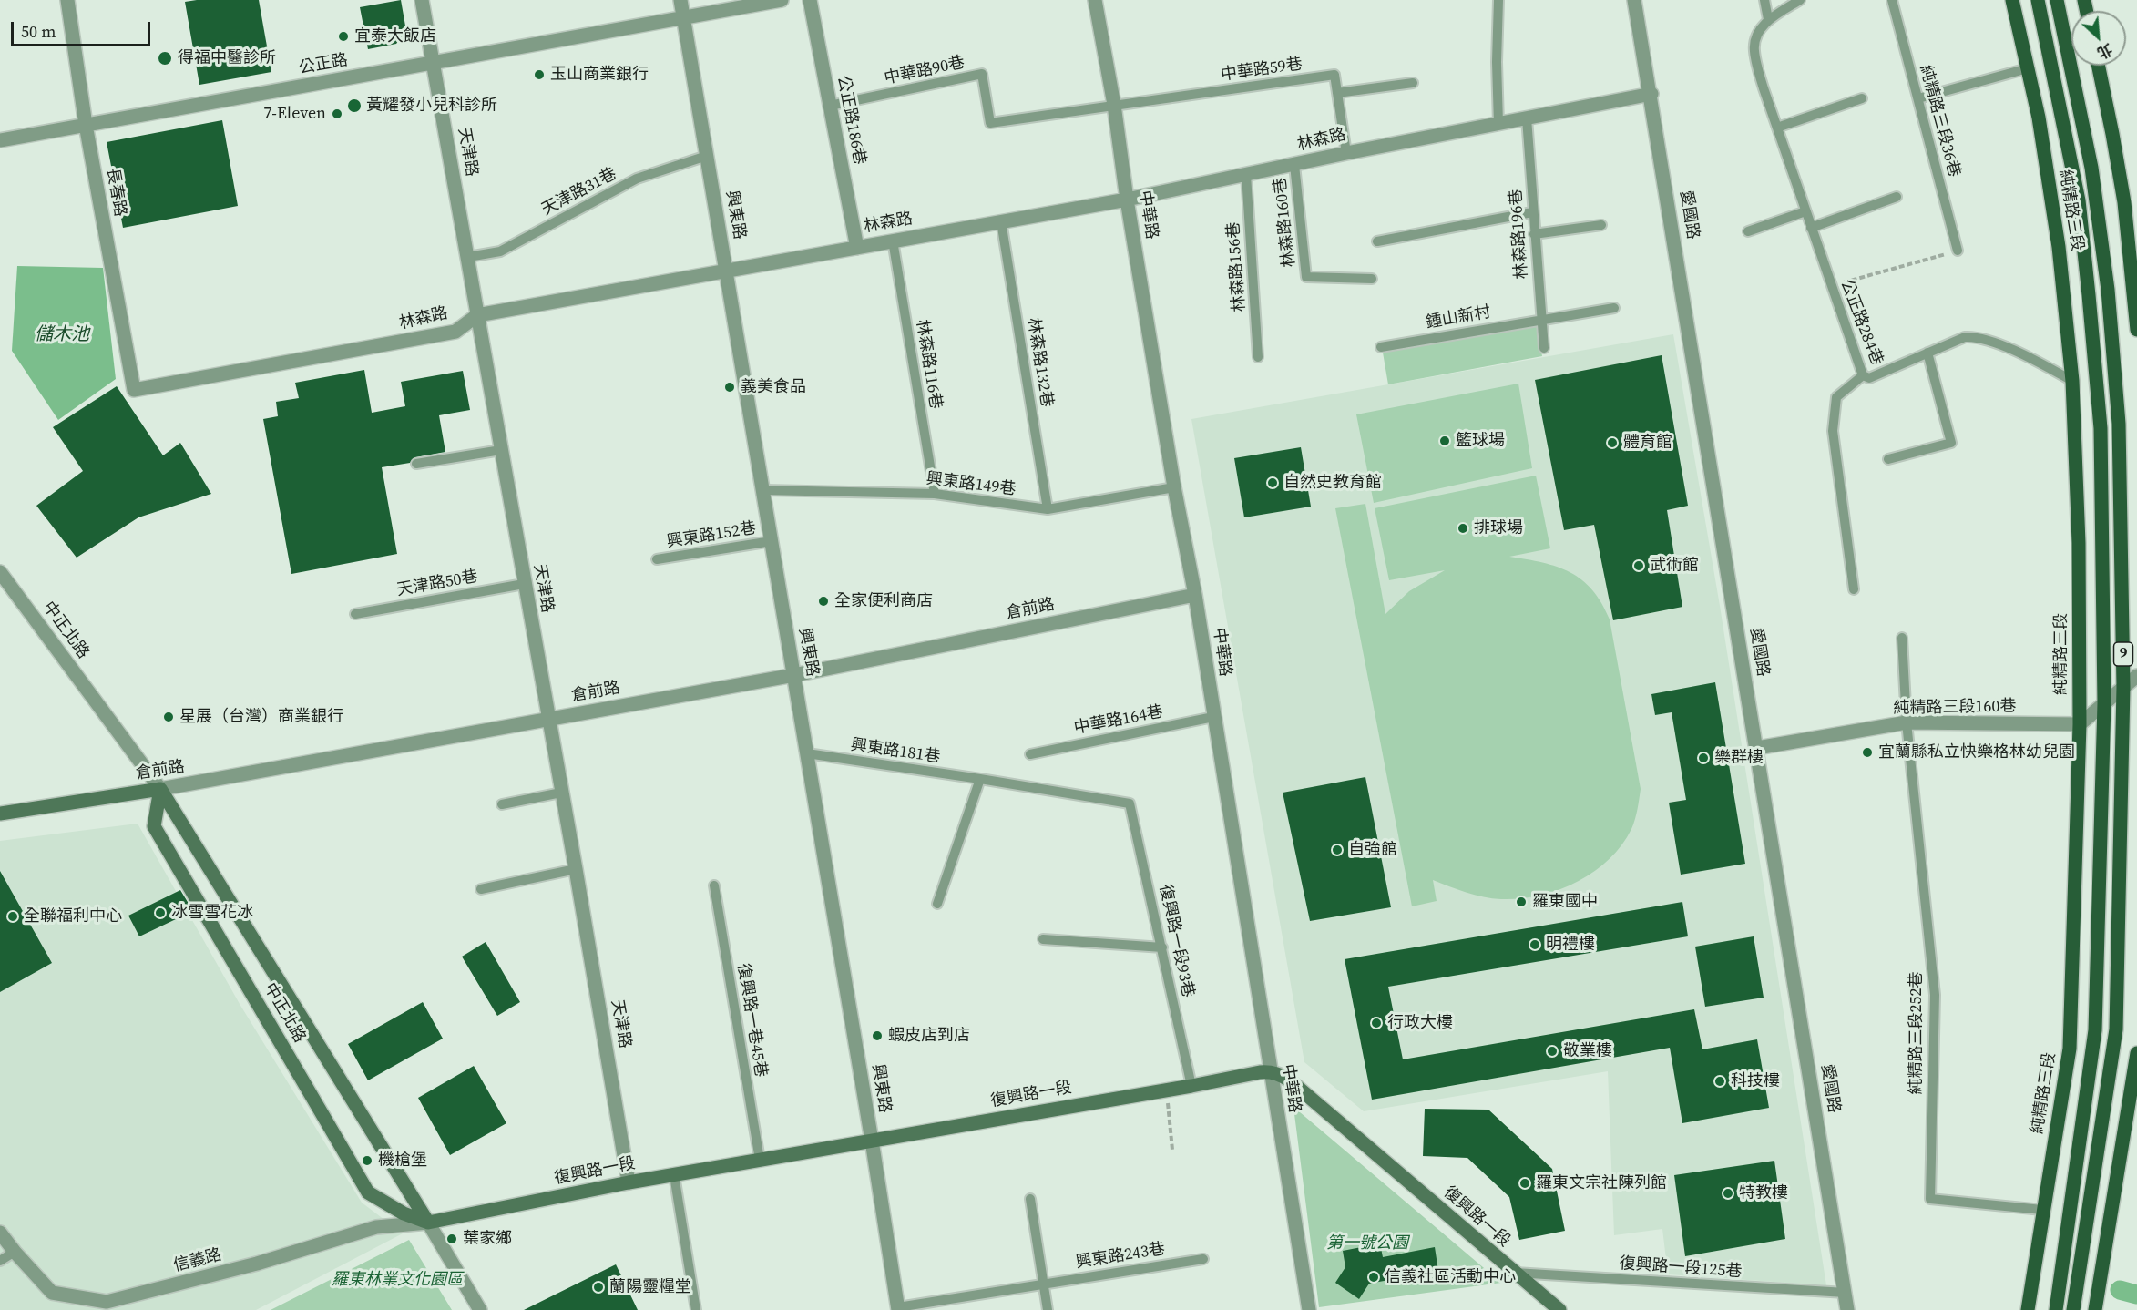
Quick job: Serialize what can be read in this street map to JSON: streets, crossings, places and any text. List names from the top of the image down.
{
  "streets": {
    "main road": [
      "純精路三段",
      "倉前路",
      "中正北路",
      "9",
      "復興路一段"
    ],
    "street": [
      "公正路",
      "公正路186巷",
      "林森路",
      "天津路",
      "長春路",
      "興東路",
      "中華路",
      "愛國路",
      "純精路三段160巷",
      "信義路"
    ],
    "lane": [
      "中華路59巷",
      "中華路90巷",
      "純精路三段36巷",
      "天津路31巷",
      "林森路160巷",
      "林森路196巷",
      "林森路156巷",
      "鍾山新村",
      "公正路284巷",
      "林森路132巷",
      "林森路116巷",
      "興東路149巷",
      "興東路152巷",
      "天津路50巷",
      "中華路164巷",
      "興東路181巷",
      "復興路一段93巷",
      "復興路一巷45巷",
      "純精路三段252巷",
      "興東路243巷",
      "復興路一段125巷"
    ]
  },
  "crossings": [
    ["公正路", "天津路"],
    ["公正路", "長春路"],
    ["公正路", "興東路"],
    ["中華路59巷", "中華路90巷"],
    ["中華路59巷", "林森路"],
    ["中華路59巷", "中華路"],
    ["中華路90巷", "公正路186巷"],
    ["中華路90巷", "中華路"],
    ["公正路186巷", "林森路"],
    ["林森路", "天津路"],
    ["林森路", "長春路"],
    ["林森路", "興東路"],
    ["林森路", "中華路"],
    ["林森路", "愛國路"],
    ["林森路", "林森路160巷"],
    ["林森路", "林森路196巷"],
    ["林森路", "林森路156巷"],
    ["林森路", "林森路132巷"],
    ["林森路", "林森路116巷"],
    ["天津路", "天津路31巷"],
    ["天津路", "天津路50巷"],
    ["天津路", "倉前路"],
    ["天津路", "復興路一段"],
    ["天津路31巷", "興東路"],
    ["純精路三段", "公正路284巷"],
    ["純精路三段", "純精路三段160巷"],
    ["純精路三段", "純精路三段252巷"],
    ["興東路", "興東路149巷"],
    ["興東路", "興東路152巷"],
    ["興東路", "倉前路"],
    ["興東路", "興東路181巷"],
    ["興東路", "復興路一段"],
    ["興東路", "興東路243巷"],
    ["中華路", "興東路149巷"],
    ["中華路", "倉前路"],
    ["中華路", "中華路164巷"],
    ["中華路", "復興路一段"],
    ["愛國路", "純精路三段160巷"],
    ["愛國路", "復興路一段125巷"],
    ["林森路196巷", "鍾山新村"],
    ["林森路132巷", "興東路149巷"],
    ["林森路116巷", "興東路149巷"],
    ["倉前路", "中正北路"],
    ["中正北路", "復興路一段"],
    ["中正北路", "信義路"],
    ["純精路三段160巷", "純精路三段252巷"],
    ["興東路181巷", "復興路一段93巷"],
    ["復興路一段93巷", "復興路一段"],
    ["復興路一巷45巷", "復興路一段"],
    ["復興路一段", "信義路"],
    ["復興路一段", "復興路一段125巷"]
  ],
  "water": ["儲木池"],
  "parks": ["第一號公園", "羅東林業文化園區"],
  "places": [
    "宜泰大飯店",
    "得福中醫診所",
    "玉山商業銀行",
    "黃耀發小兒科診所",
    "7-Eleven",
    "義美食品",
    "籃球場",
    "體育館",
    "自然史教育館",
    "排球場",
    "武術館",
    "全家便利商店",
    "星展（台灣）商業銀行",
    "宜蘭縣私立快樂格林幼兒園",
    "樂群樓",
    "自強館",
    "羅東國中",
    "冰雪雪花冰",
    "全聯福利中心",
    "明禮樓",
    "行政大樓",
    "蝦皮店到店",
    "敬業樓",
    "科技樓",
    "機槍堡",
    "羅東文宗社陳列館",
    "特教樓",
    "葉家鄉",
    "信義社區活動中心",
    "蘭陽靈糧堂"
  ],
  "scale_bar": "50 m",
  "north": "bottom right"
}
